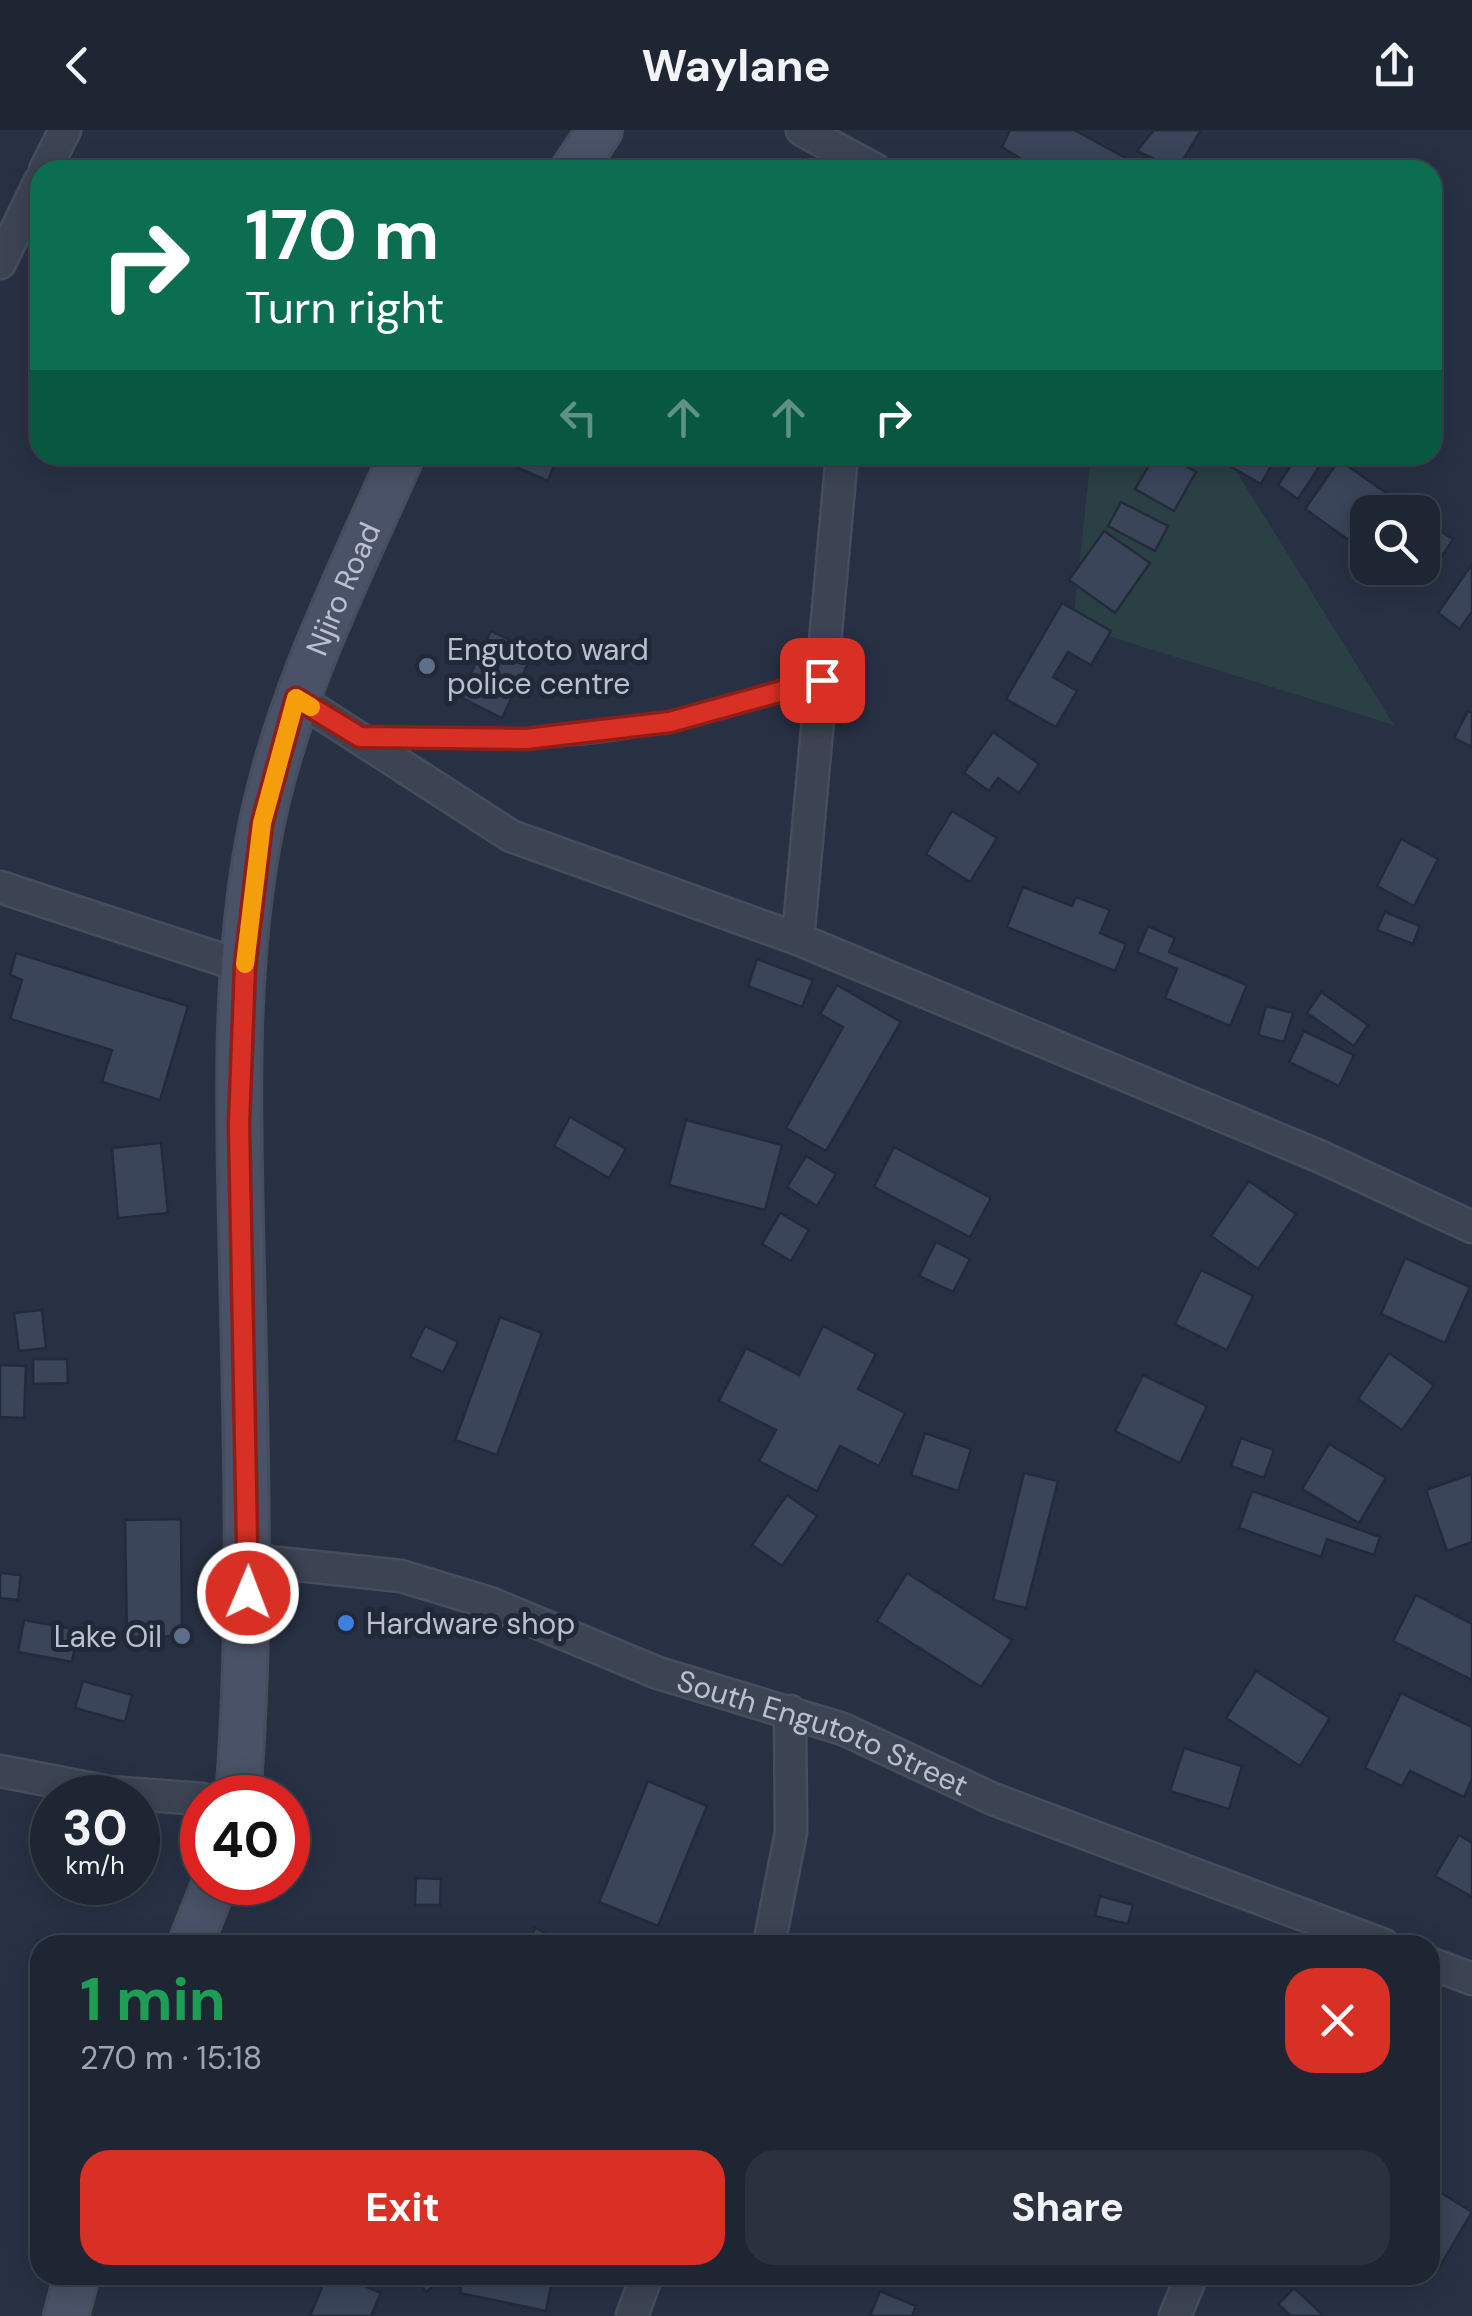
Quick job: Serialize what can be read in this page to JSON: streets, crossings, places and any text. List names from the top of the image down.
{
  "streets": {
    "street": ["Njiro Road", "South Engutoto Street"]
  },
  "crossings": [
    ["Njiro Road", "South Engutoto Street"]
  ],
  "places": ["Engutoto ward police centre", "Hardware shop", "Lake Oil"],
  "page": {
    "header": "Waylane",
    "turn": ["170 m", "Turn right"],
    "speed": "30 km/h",
    "limit": "40",
    "heading": ["1 min", "270 m · 15:18"],
    "buttons": ["Exit", "Share"]
  }
}
